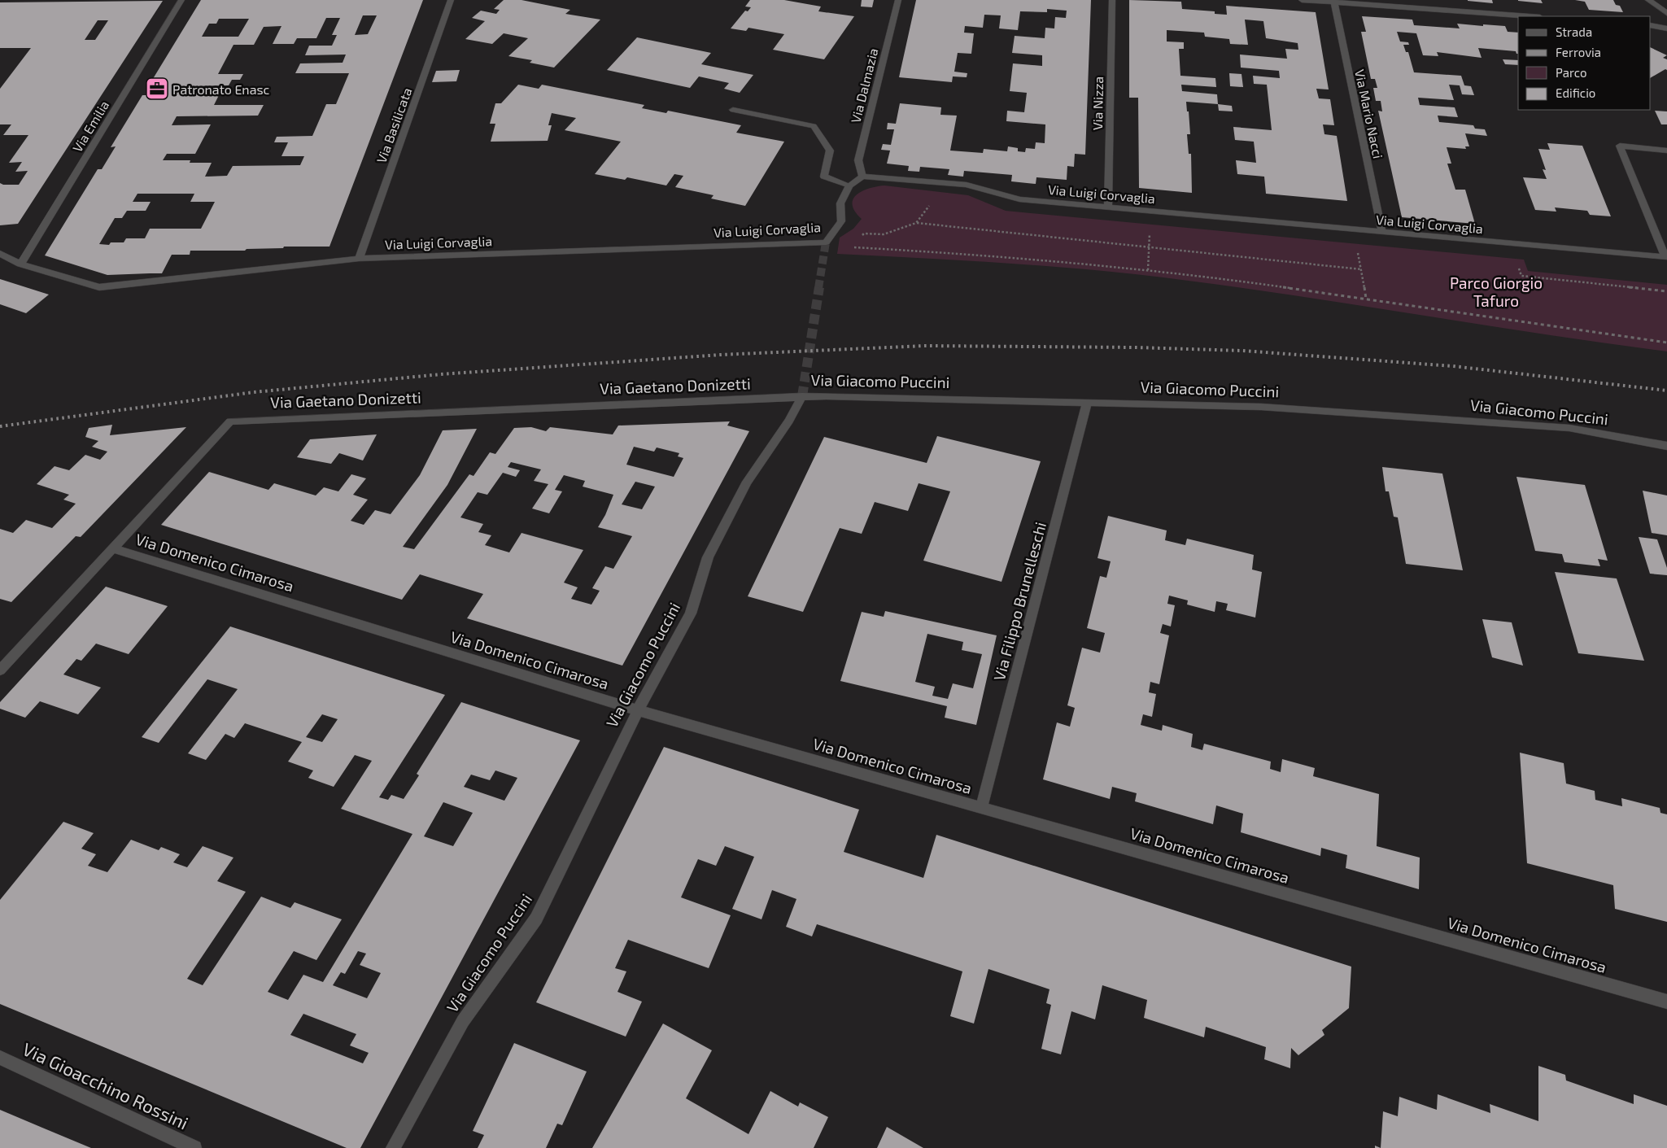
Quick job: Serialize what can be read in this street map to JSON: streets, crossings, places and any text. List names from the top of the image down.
{
  "streets": {
    "street": [
      "Via Dalmazia",
      "Via Nizza",
      "Via Mario Nacci",
      "Via Basilicata",
      "Via Emilia",
      "Via Luigi Corvaglia",
      "Via Giacomo Puccini",
      "Via Gaetano Donizetti",
      "Via Domenico Cimarosa",
      "Via Filippo Brunelleschi",
      "Via Gioacchino Rossini"
    ]
  },
  "crossings": [
    ["Via Dalmazia", "Via Luigi Corvaglia"],
    ["Via Nizza", "Via Luigi Corvaglia"],
    ["Via Mario Nacci", "Via Luigi Corvaglia"],
    ["Via Basilicata", "Via Luigi Corvaglia"],
    ["Via Emilia", "Via Luigi Corvaglia"],
    ["Via Giacomo Puccini", "Via Gaetano Donizetti"],
    ["Via Giacomo Puccini", "Via Domenico Cimarosa"],
    ["Via Giacomo Puccini", "Via Filippo Brunelleschi"],
    ["Via Gaetano Donizetti", "Via Domenico Cimarosa"],
    ["Via Domenico Cimarosa", "Via Filippo Brunelleschi"]
  ],
  "parks": ["Parco Giorgio Tafuro"],
  "places": {
    "office": ["Patronato Enasc"]
  },
  "legend": [
    "Strada",
    "Ferrovia",
    "Parco",
    "Edificio"
  ]
}
